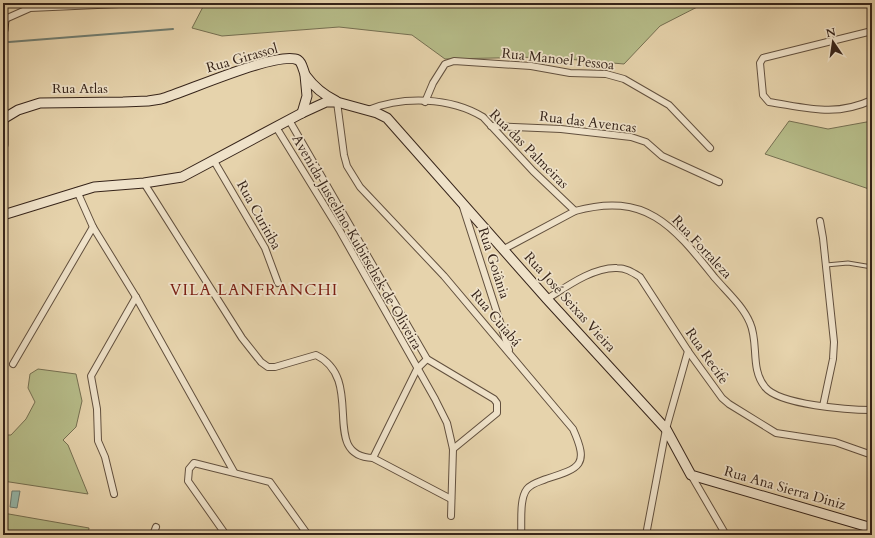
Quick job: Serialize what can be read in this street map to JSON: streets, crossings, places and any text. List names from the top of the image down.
{
  "streets": {
    "street": [
      "Rua Girassol",
      "Rua Manoel Pessoa",
      "Rua Atlas",
      "Rua das Avencas",
      "Rua das Palmeiras",
      "Rua Curitiba",
      "Avenida Juscelino Kubitschek de Oliveira",
      "Rua Fortaleza",
      "Rua Goiânia",
      "Rua José Seixas Vieira",
      "Rua Cuiabá",
      "Rua Recife",
      "Rua Ana Sierra Diniz"
    ]
  },
  "crossings": [
    ["Rua Girassol", "Rua Atlas"],
    ["Rua Girassol", "Rua José Seixas Vieira"],
    ["Rua Girassol", "Rua Cuiabá"],
    ["Rua Manoel Pessoa", "Rua das Palmeiras"],
    ["Rua das Avencas", "Rua das Palmeiras"],
    ["Rua das Palmeiras", "Rua Fortaleza"],
    ["Rua das Palmeiras", "Rua José Seixas Vieira"],
    ["Rua Fortaleza", "Rua José Seixas Vieira"],
    ["Rua Goiânia", "Rua José Seixas Vieira"],
    ["Rua Goiânia", "Rua Cuiabá"],
    ["Rua José Seixas Vieira", "Rua Cuiabá"],
    ["Rua José Seixas Vieira", "Rua Recife"],
    ["Rua José Seixas Vieira", "Rua Ana Sierra Diniz"]
  ],
  "districts": ["VILA LANFRANCHI"],
  "north": "top"
}
